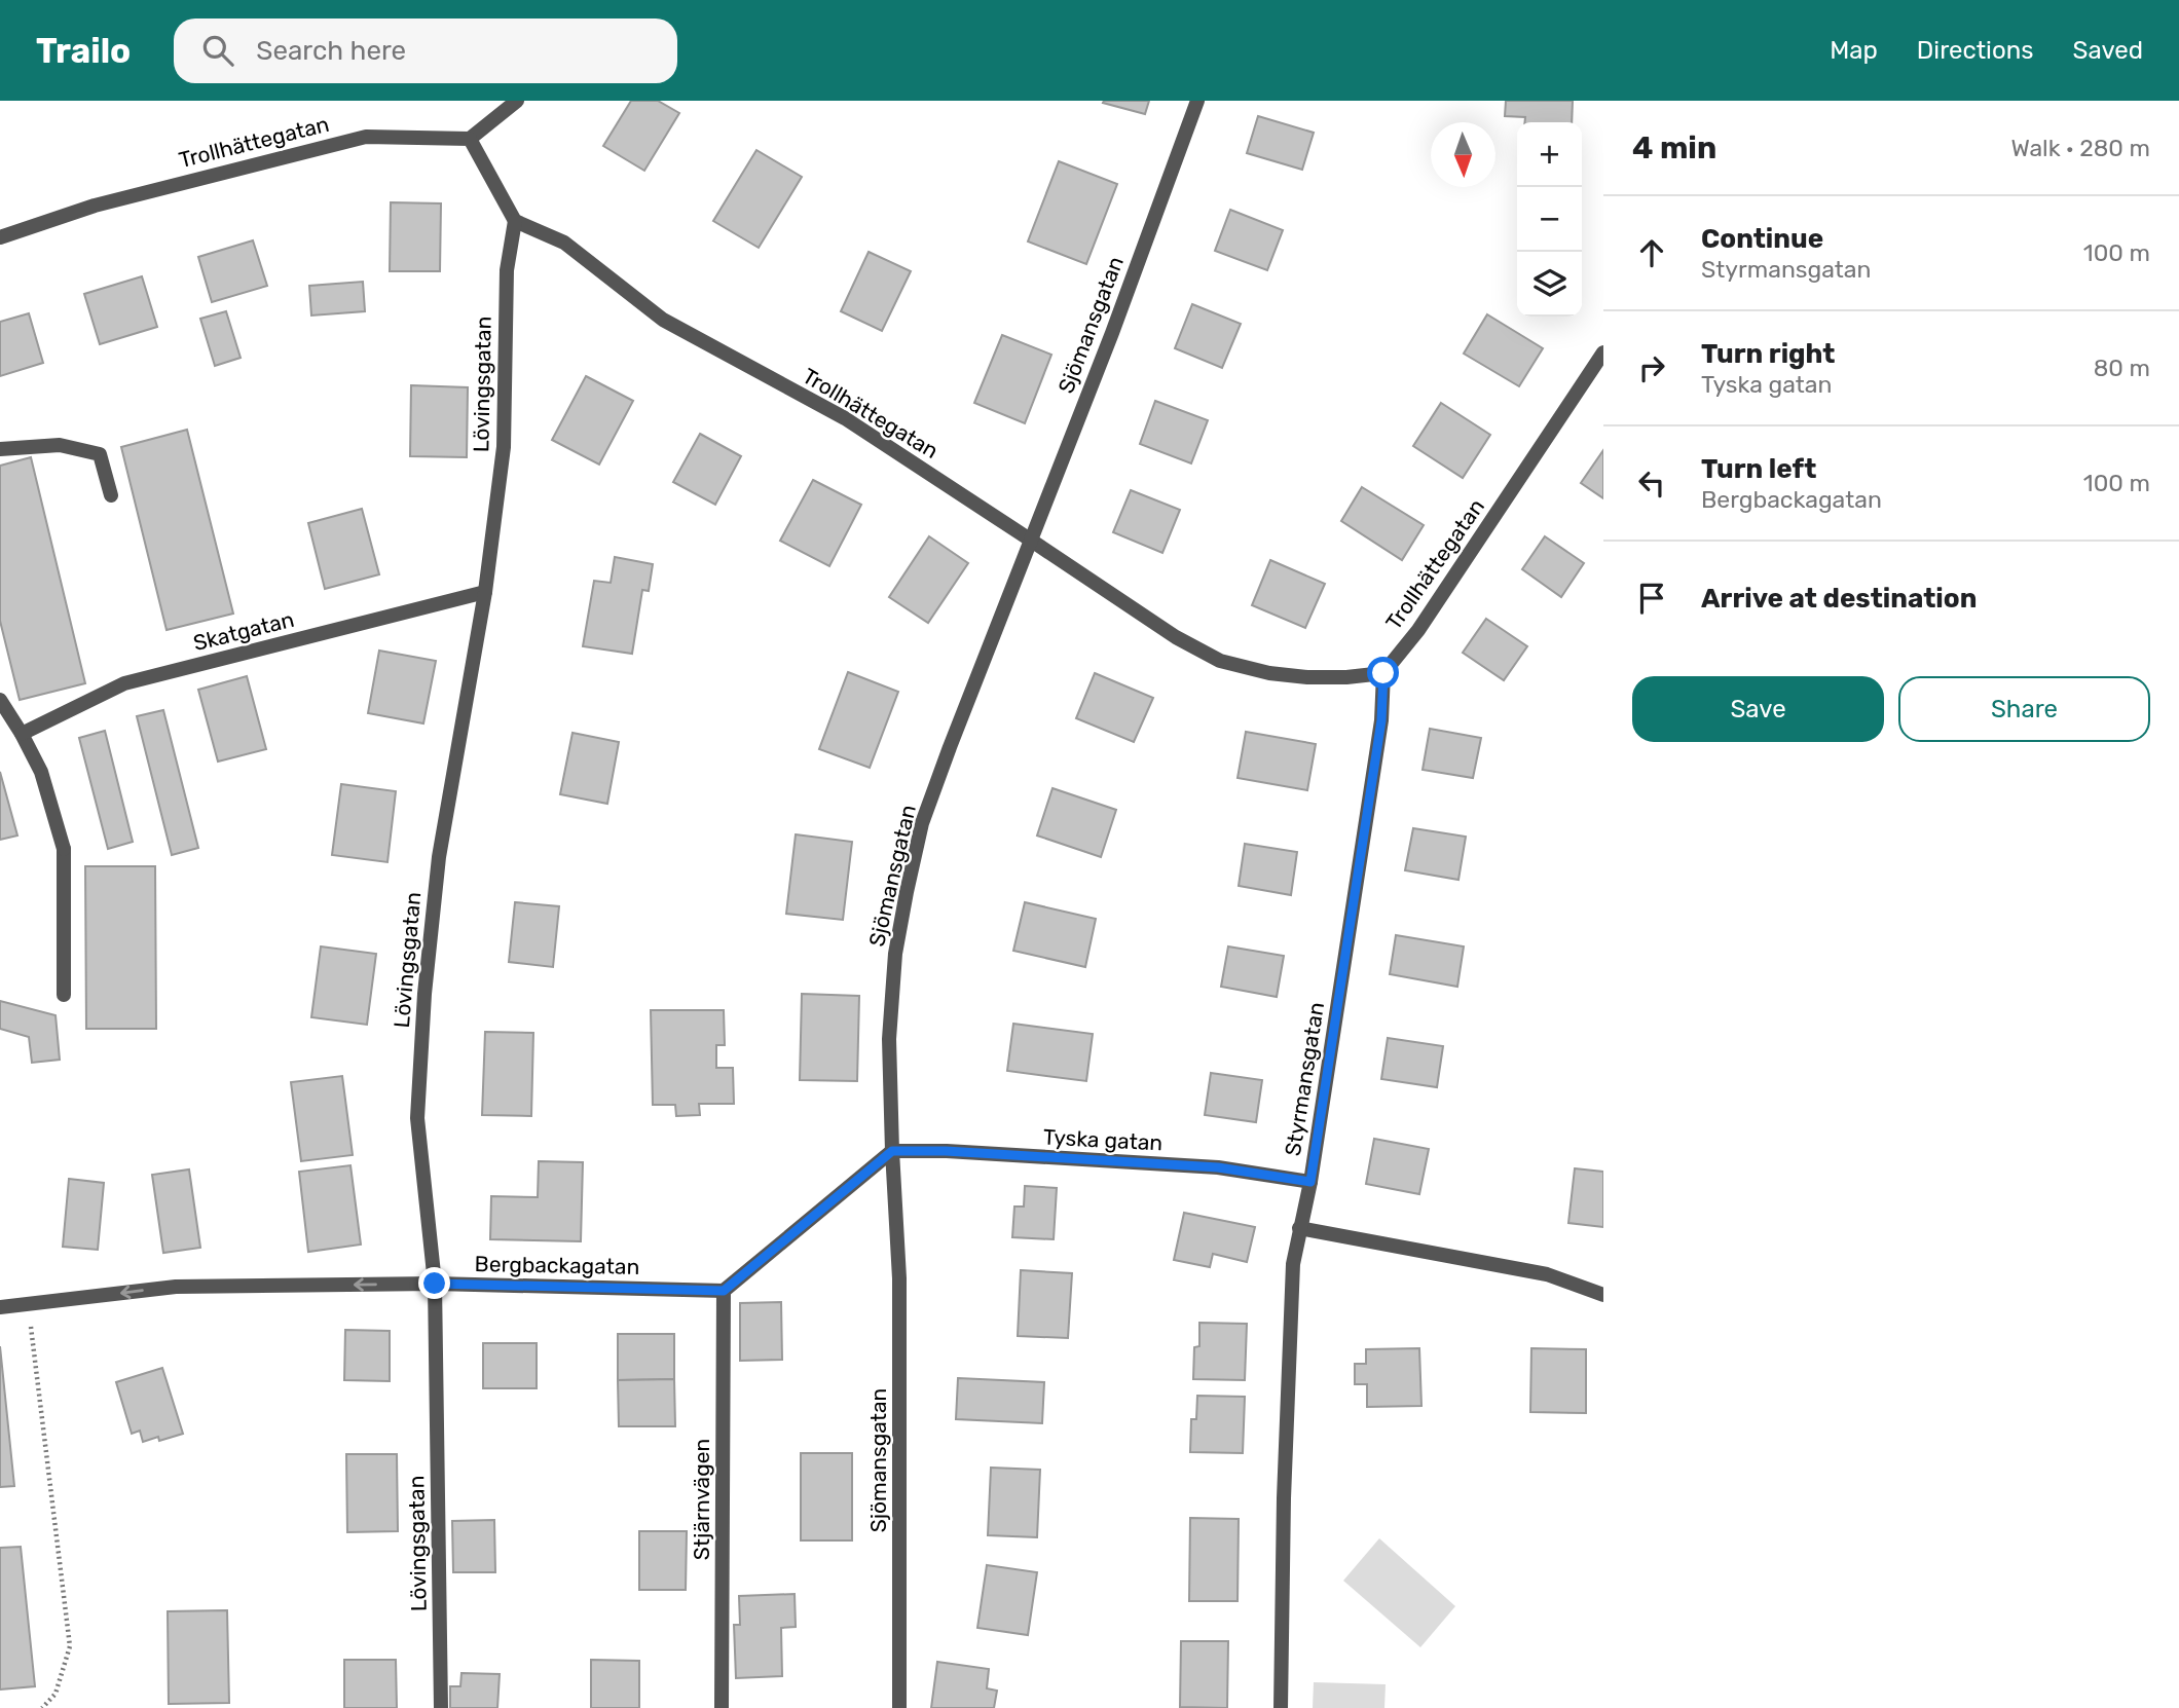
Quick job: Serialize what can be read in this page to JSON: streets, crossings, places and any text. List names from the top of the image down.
{
  "streets": {
    "street": [
      "Trollhättegatan",
      "Sjömansgatan",
      "Lövingsgatan",
      "Skatgatan",
      "Styrmansgatan",
      "Tyska gatan",
      "Bergbackagatan",
      "Stjärnvägen"
    ]
  },
  "crossings": [
    ["Trollhättegatan", "Sjömansgatan"],
    ["Trollhättegatan", "Lövingsgatan"],
    ["Trollhättegatan", "Styrmansgatan"],
    ["Sjömansgatan", "Tyska gatan"],
    ["Lövingsgatan", "Skatgatan"],
    ["Lövingsgatan", "Bergbackagatan"],
    ["Styrmansgatan", "Tyska gatan"],
    ["Bergbackagatan", "Stjärnvägen"]
  ],
  "one_way": ["Bergbackagatan"],
  "north": "bottom",
  "page": {
    "header": "Trailo",
    "search": "Search here",
    "nav": ["Map", "Directions", "Saved"],
    "heading": ["4 min", "Walk · 280 m"],
    "map_buttons": ["+", "−"],
    "list": [
      ["Continue", "Styrmansgatan", "100 m"],
      ["Turn right", "Tyska gatan", "80 m"],
      ["Turn left", "Bergbackagatan", "100 m"],
      "Arrive at destination"
    ],
    "buttons": ["Save", "Share"]
  }
}
